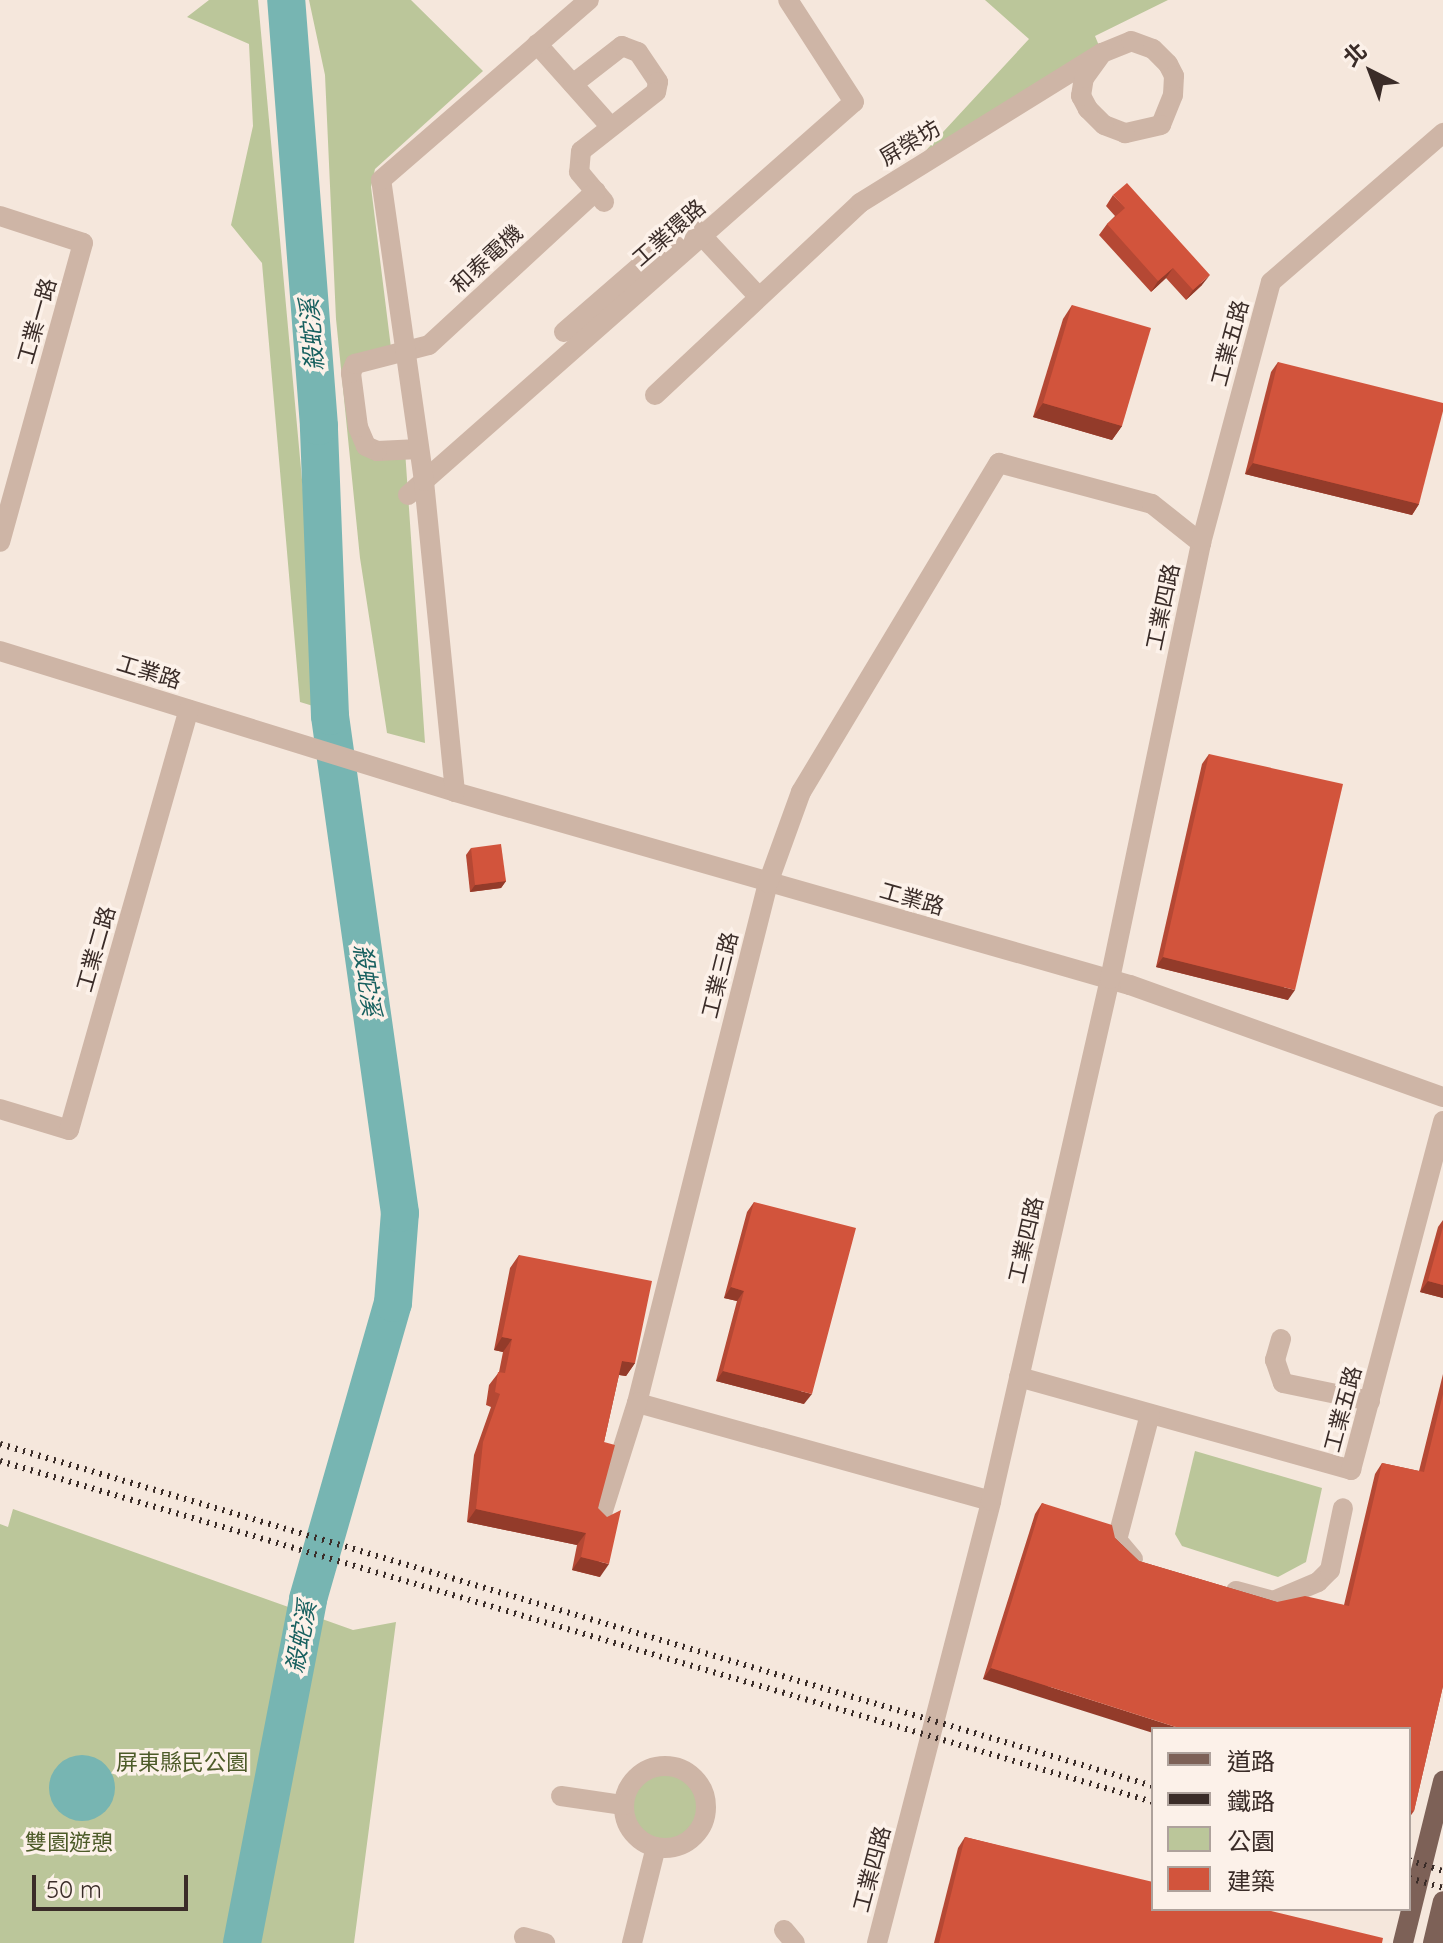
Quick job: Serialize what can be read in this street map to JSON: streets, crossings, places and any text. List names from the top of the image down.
{
  "streets": {
    "street": [
      "屏榮坊",
      "工業環路",
      "和泰電機",
      "工業一路",
      "工業五路",
      "工業四路",
      "工業路",
      "工業二路",
      "工業三路"
    ]
  },
  "crossings": [
    ["工業五路", "工業四路"],
    ["工業五路", "工業三路"],
    ["工業四路", "工業路"],
    ["工業四路", "工業三路"],
    ["工業路", "工業二路"],
    ["工業路", "工業三路"]
  ],
  "water": ["殺蛇溪"],
  "parks": ["屏東縣民公園", "雙園遊憩"],
  "legend": [
    "道路",
    "鐵路",
    "公園",
    "建築"
  ],
  "scale_bar": "50 m",
  "north": "top left"
}
